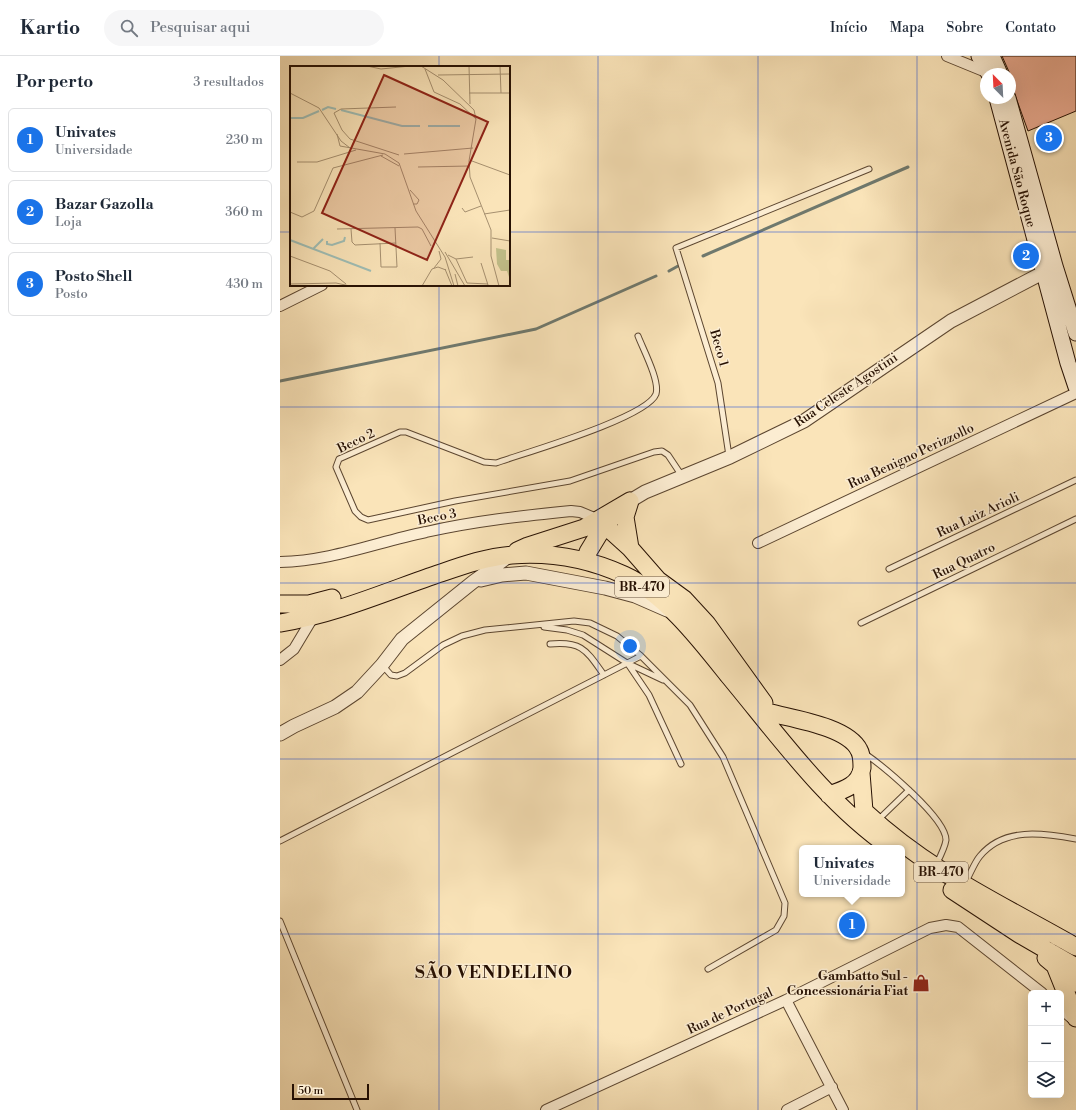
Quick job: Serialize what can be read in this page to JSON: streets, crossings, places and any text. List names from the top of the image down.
{
  "streets": {
    "highway": ["BR-470"],
    "main road": ["Avenida São Roque"],
    "street": [
      "Rua Celeste Agostini",
      "Rua Benigno Perizzollo",
      "Beco 3",
      "Rua de Portugal"
    ],
    "lane": [
      "Beco 1",
      "Beco 2",
      "Rua Luiz Arioli",
      "Rua Quatro"
    ]
  },
  "crossings": [
    ["Avenida São Roque", "Rua Celeste Agostini"],
    ["Avenida São Roque", "Rua Benigno Perizzollo"],
    ["Beco 1", "Rua Celeste Agostini"],
    ["Rua Celeste Agostini", "Beco 2"]
  ],
  "districts": ["SÃO VENDELINO"],
  "places": {
    "shop": ["Gambatto Sul - Concessionária Fiat"]
  },
  "scale_bar": "50 m",
  "north": "top left",
  "page": {
    "header": "Kartio",
    "search": "Pesquisar aqui",
    "nav": [
      "Início",
      "Mapa",
      "Sobre",
      "Contato"
    ],
    "heading": ["Por perto", "3 resultados"],
    "list": [
      {
        "mark": "1",
        "name": "Univates",
        "note": "Universidade",
        "value": "230 m"
      },
      {
        "mark": "2",
        "name": "Bazar Gazolla",
        "note": "Loja",
        "value": "360 m"
      },
      {
        "mark": "3",
        "name": "Posto Shell",
        "note": "Posto",
        "value": "430 m"
      }
    ],
    "pins": ["3", "2", "1"],
    "popup": ["Univates", "Universidade"],
    "map_buttons": ["+", "−"],
    "scale": "50 m"
  }
}
